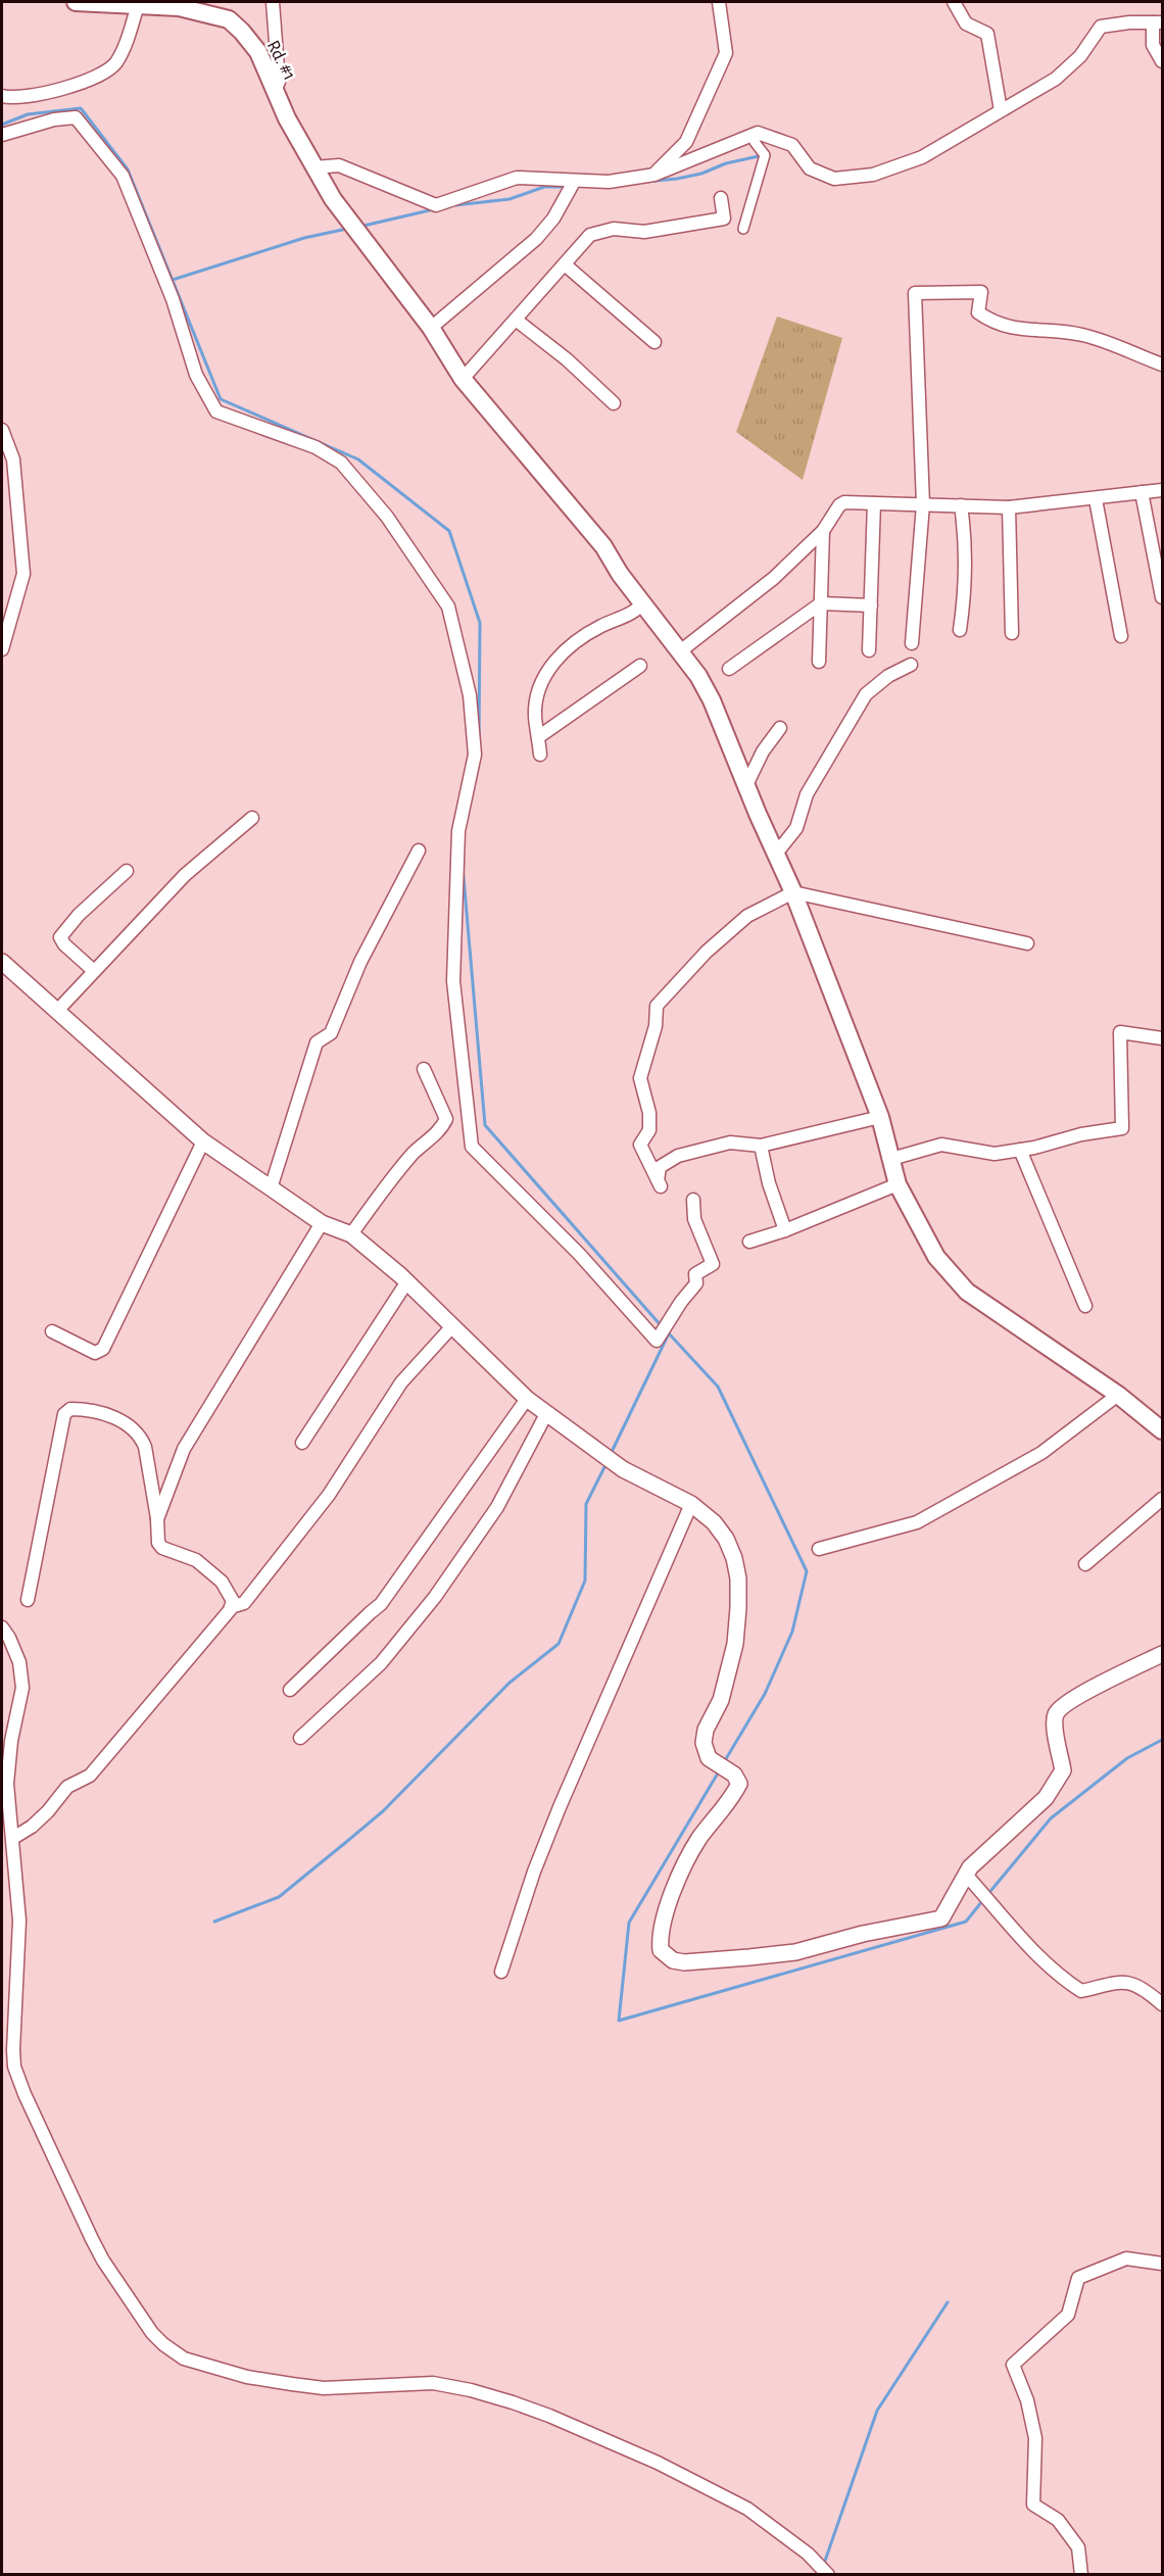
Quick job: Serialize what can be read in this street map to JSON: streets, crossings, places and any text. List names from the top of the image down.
{
  "streets": {
    "main road": ["Rd. #1"]
  }
}
